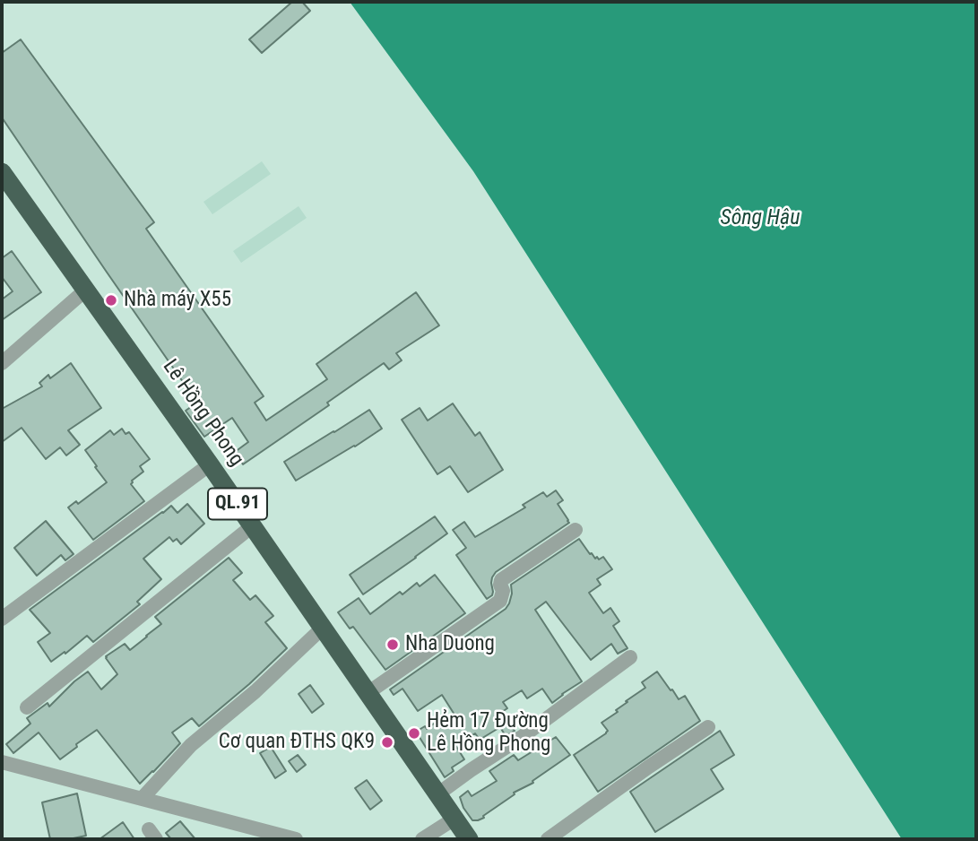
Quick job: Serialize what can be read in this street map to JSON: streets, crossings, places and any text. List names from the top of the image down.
{
  "streets": {
    "highway": ["Lê Hồng Phong", "QL.91"]
  },
  "water": ["Sông Hậu"],
  "places": [
    "Nhà máy X55",
    "Nha Duong",
    "Hẻm 17 Đường Lê Hồng Phong",
    "Cơ quan ĐTHS QK9"
  ]
}
